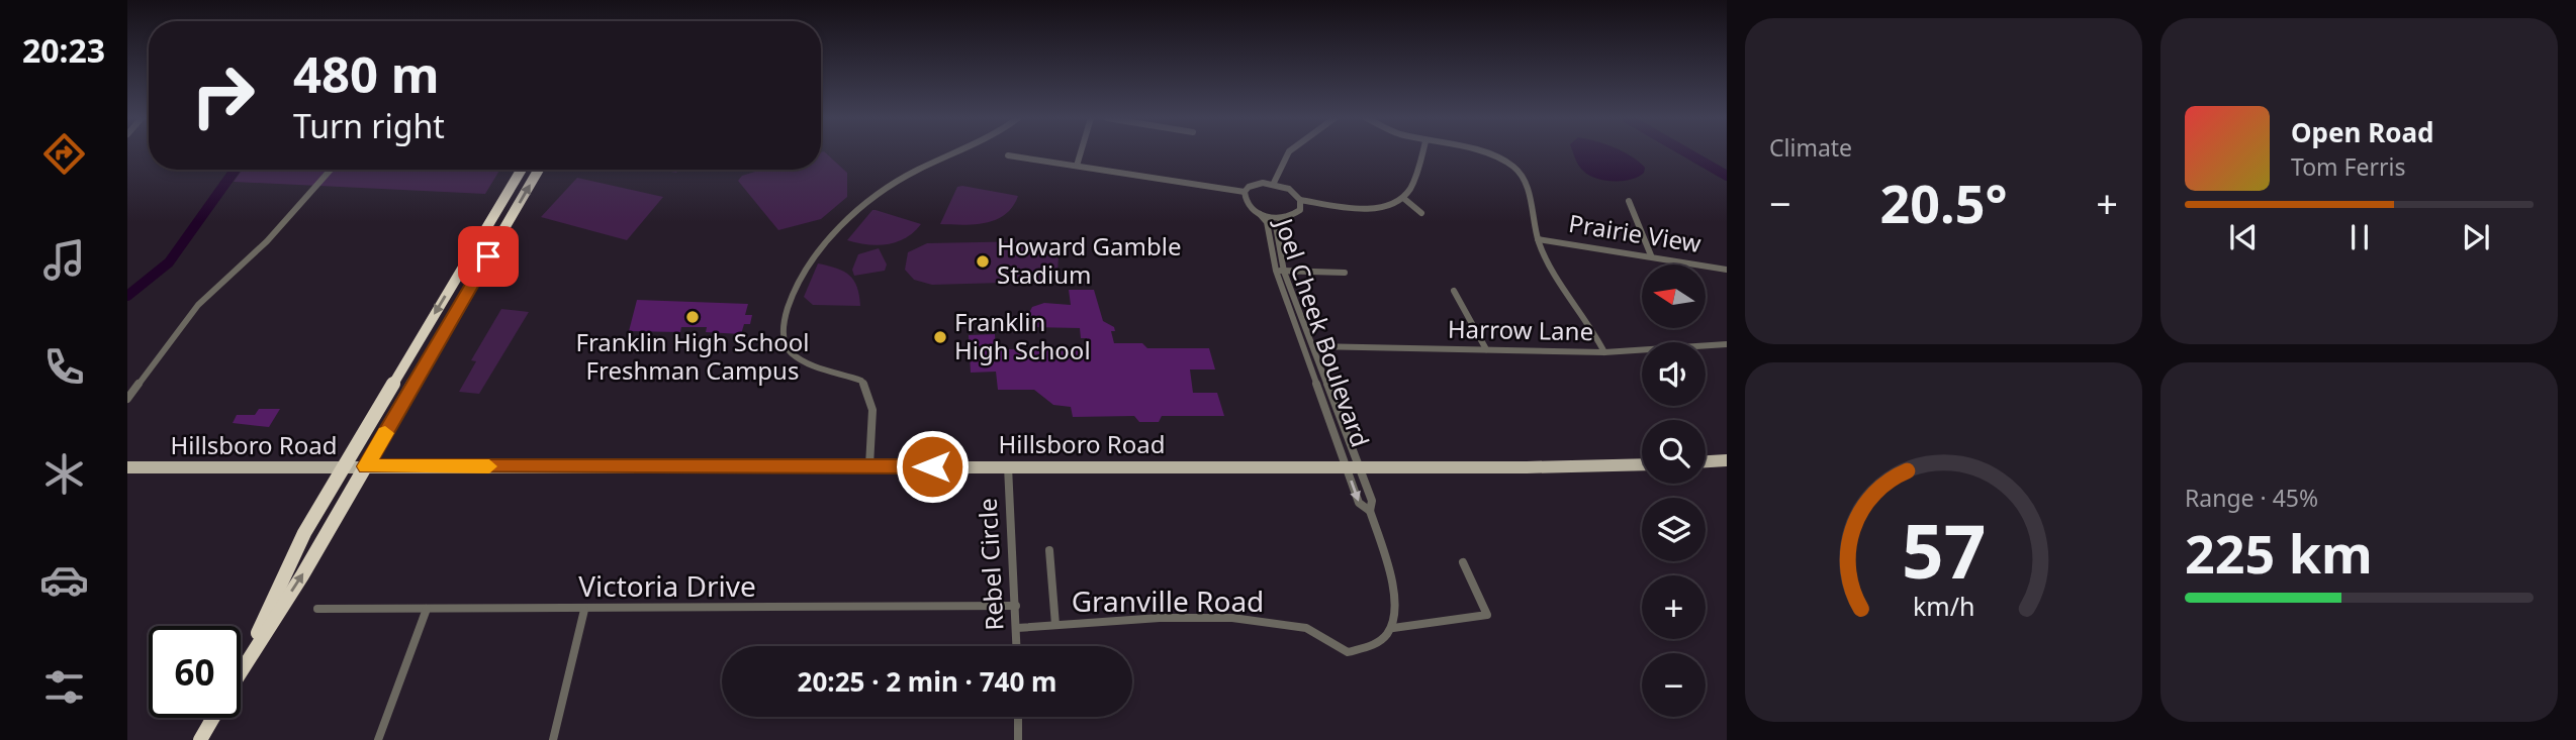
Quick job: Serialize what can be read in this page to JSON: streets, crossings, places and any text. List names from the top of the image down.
{
  "streets": {
    "main road": ["Hillsboro Road"],
    "street": [
      "Prairie View",
      "Harrow Lane",
      "Joel Cheek Boulevard",
      "Rebel Circle",
      "Victoria Drive",
      "Granville Road"
    ]
  },
  "crossings": [
    ["Harrow Lane", "Joel Cheek Boulevard"],
    ["Joel Cheek Boulevard", "Hillsboro Road"],
    ["Hillsboro Road", "Rebel Circle"],
    ["Rebel Circle", "Victoria Drive"],
    ["Rebel Circle", "Granville Road"]
  ],
  "places": ["Howard Gamble Stadium", "Franklin High School Freshman Campus", "Franklin High School"],
  "north": "left",
  "page": {
    "tabs": "20:23",
    "tile": [
      "Climate",
      ["Range · 45%", "225 km"]
    ],
    "turn": ["480 m", "Turn right"],
    "song": ["Open Road", "Tom Ferris"],
    "heat": ["−", "20.5°", "+"],
    "map_buttons": ["+", "−"],
    "limit": "60",
    "trip": "20:25 · 2 min · 740 m",
    "gauge": ["57", "km/h"]
  }
}
